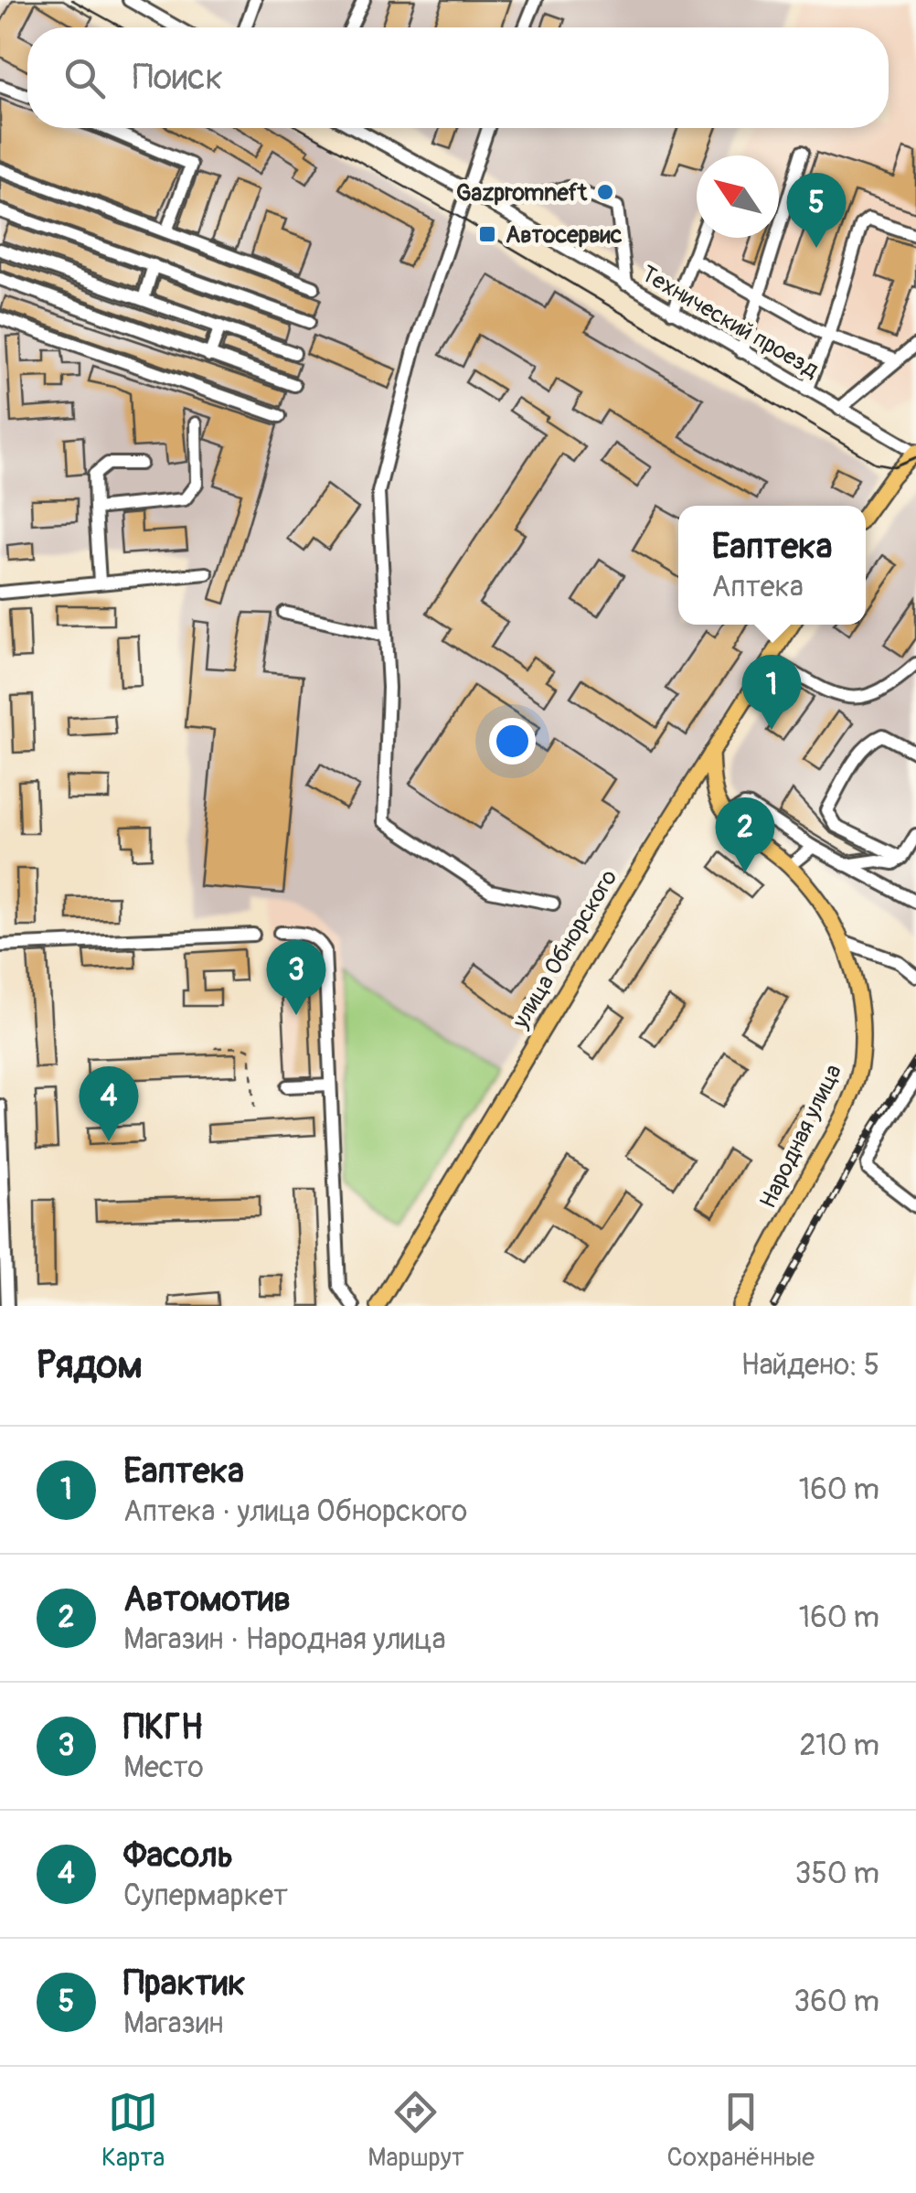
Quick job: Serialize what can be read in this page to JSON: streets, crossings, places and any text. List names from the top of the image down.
{
  "streets": {
    "main road": ["улица Обнорского", "Народная улица"],
    "street": ["Технический проезд"]
  },
  "places": {
    "other": ["Gazpromneft"],
    "transit": ["Автосервис"]
  },
  "north": "top left",
  "page": {
    "search": "Поиск",
    "pins": [
      "5",
      "1",
      "2",
      "3",
      "4"
    ],
    "popup": ["Еаптека", "Аптека"],
    "heading": ["Рядом", "Найдено: 5"],
    "list": [
      {
        "mark": "1",
        "name": "Еаптека",
        "note": "Аптека · улица Обнорского",
        "value": "160 m"
      },
      {
        "mark": "2",
        "name": "Автомотив",
        "note": "Магазин · Народная улица",
        "value": "160 m"
      },
      {
        "mark": "3",
        "name": "ПКГН",
        "note": "Место",
        "value": "210 m"
      },
      {
        "mark": "4",
        "name": "Фасоль",
        "note": "Супермаркет",
        "value": "350 m"
      },
      {
        "mark": "5",
        "name": "Практик",
        "note": "Магазин",
        "value": "360 m"
      }
    ],
    "nav": ["Карта", "Маршрут", "Сохранённые"]
  }
}
